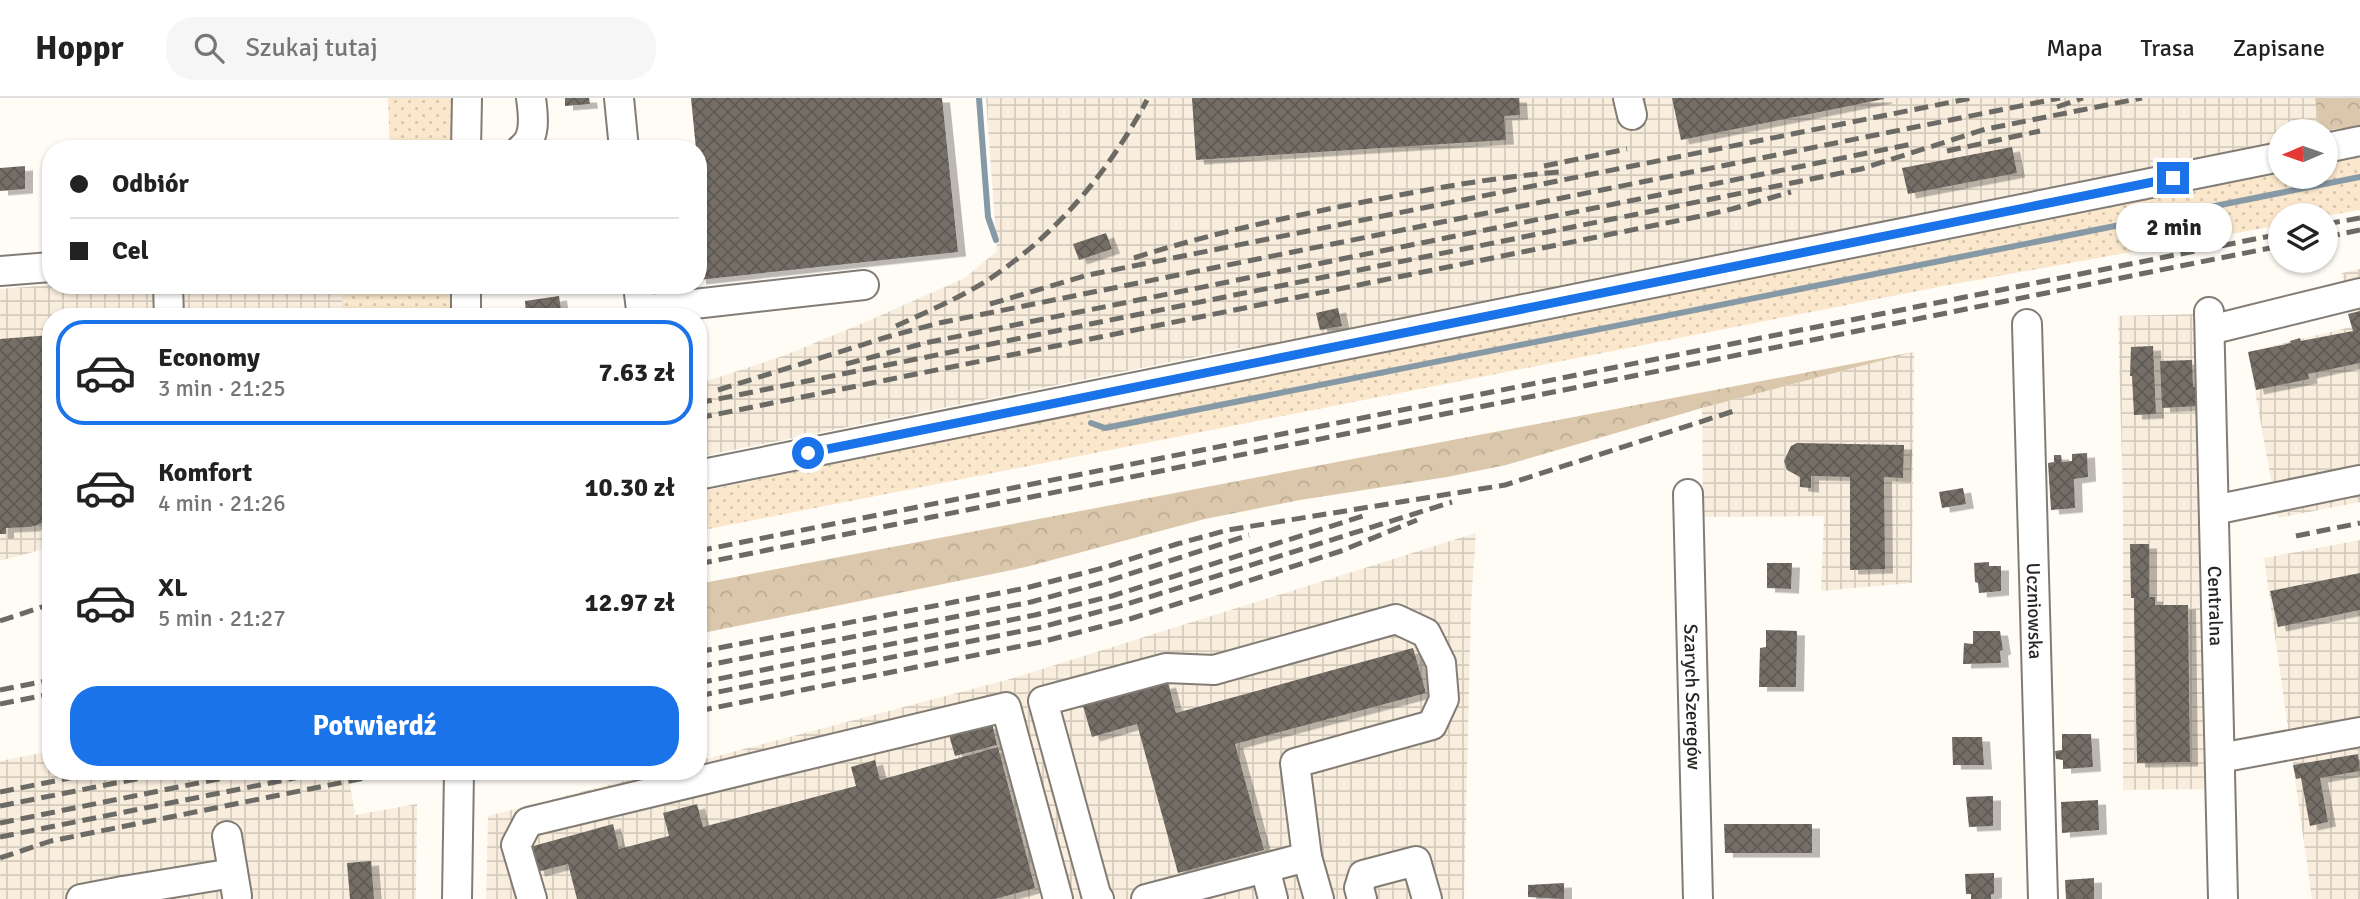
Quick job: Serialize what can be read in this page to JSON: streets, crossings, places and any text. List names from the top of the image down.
{
  "streets": {
    "street": ["Centralna", "Uczniowska", "Szarych Szeregów"]
  },
  "north": "left",
  "page": {
    "header": "Hoppr",
    "search": "Szukaj tutaj",
    "nav": ["Mapa", "Trasa", "Zapisane"],
    "banner": ["Odbiór", "Cel"],
    "bubble": "2 min",
    "list": [
      {
        "name": "Economy",
        "note": "3 min · 21:25",
        "value": "7.63 zł"
      },
      {
        "name": "Komfort",
        "note": "4 min · 21:26",
        "value": "10.30 zł"
      },
      {
        "name": "XL",
        "note": "5 min · 21:27",
        "value": "12.97 zł"
      }
    ],
    "buttons": "Potwierdź"
  }
}
